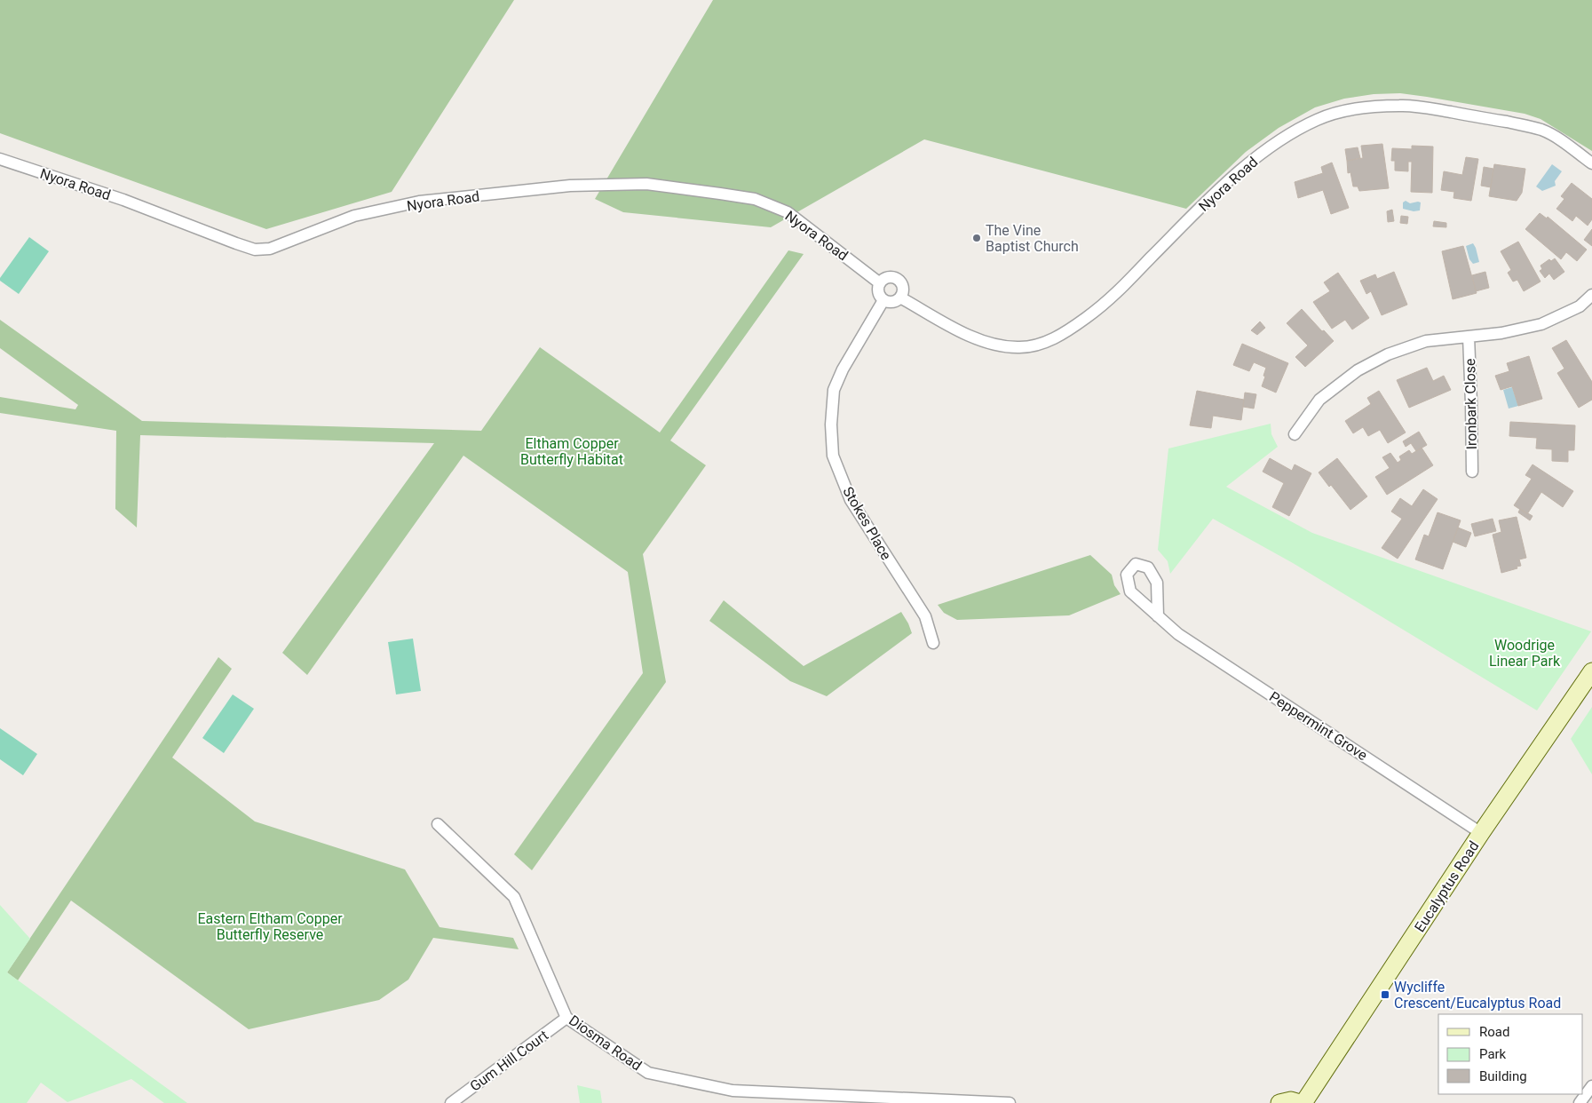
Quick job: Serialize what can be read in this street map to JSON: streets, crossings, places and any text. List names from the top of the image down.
{
  "streets": {
    "street": [
      "Nyora Road",
      "Ironbark Close",
      "Stokes Place",
      "Peppermint Grove",
      "Eucalyptus Road",
      "Diosma Road",
      "Gum Hill Court"
    ]
  },
  "crossings": [
    ["Nyora Road", "Stokes Place"],
    ["Peppermint Grove", "Eucalyptus Road"],
    ["Diosma Road", "Gum Hill Court"]
  ],
  "parks": ["Eltham Copper Butterfly Habitat", "Woodrige Linear Park", "Eastern Eltham Copper Butterfly Reserve"],
  "places": {
    "other": ["The Vine Baptist Church"],
    "transit": ["Wycliffe Crescent/Eucalyptus Road"]
  },
  "legend": ["Road", "Park", "Building"]
}
